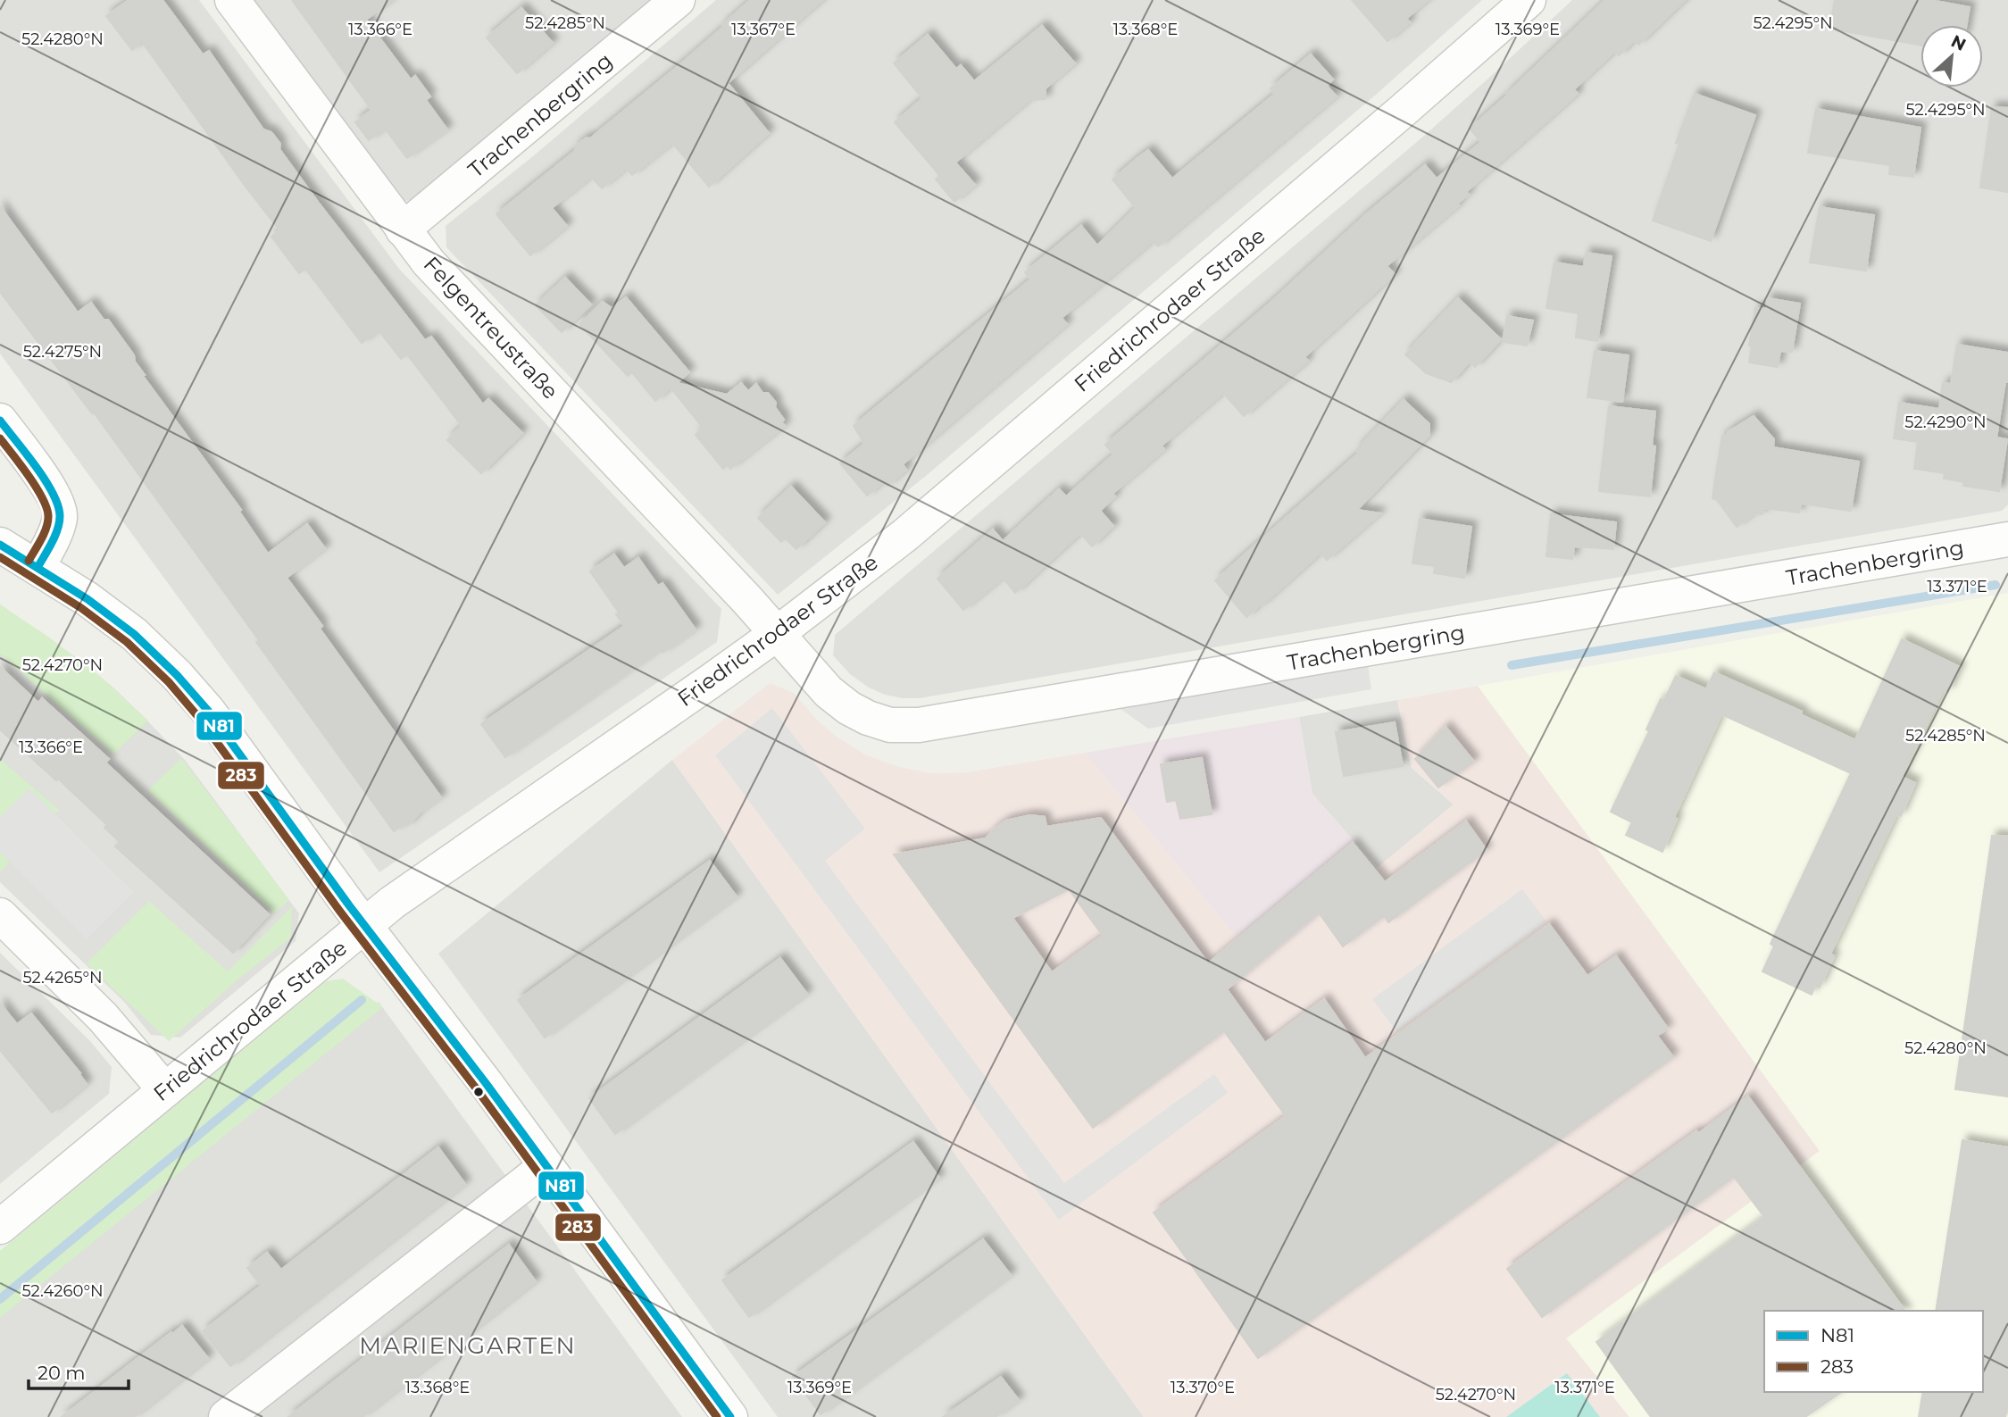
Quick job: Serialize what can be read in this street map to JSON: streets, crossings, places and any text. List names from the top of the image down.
{
  "streets": {
    "street": ["Trachenbergring", "Friedrichrodaer Straße", "Felgentreustraße"]
  },
  "crossings": [
    ["Trachenbergring", "Friedrichrodaer Straße"],
    ["Trachenbergring", "Felgentreustraße"],
    ["Friedrichrodaer Straße", "Felgentreustraße"]
  ],
  "districts": ["MARIENGARTEN"],
  "lines": ["transit line N81", "transit line 283"],
  "legend": ["N81", "283"],
  "scale_bar": "20 m",
  "north": "top right",
  "coordinates": [
    "52.4285°N",
    "52.4295°N",
    "13.366°E",
    "13.367°E",
    "13.368°E",
    "13.369°E",
    "52.4280°N",
    "52.4275°N",
    "52.4290°N",
    "13.371°E",
    "52.4270°N",
    "52.4265°N",
    "52.4260°N",
    "13.370°E"
  ]
}
